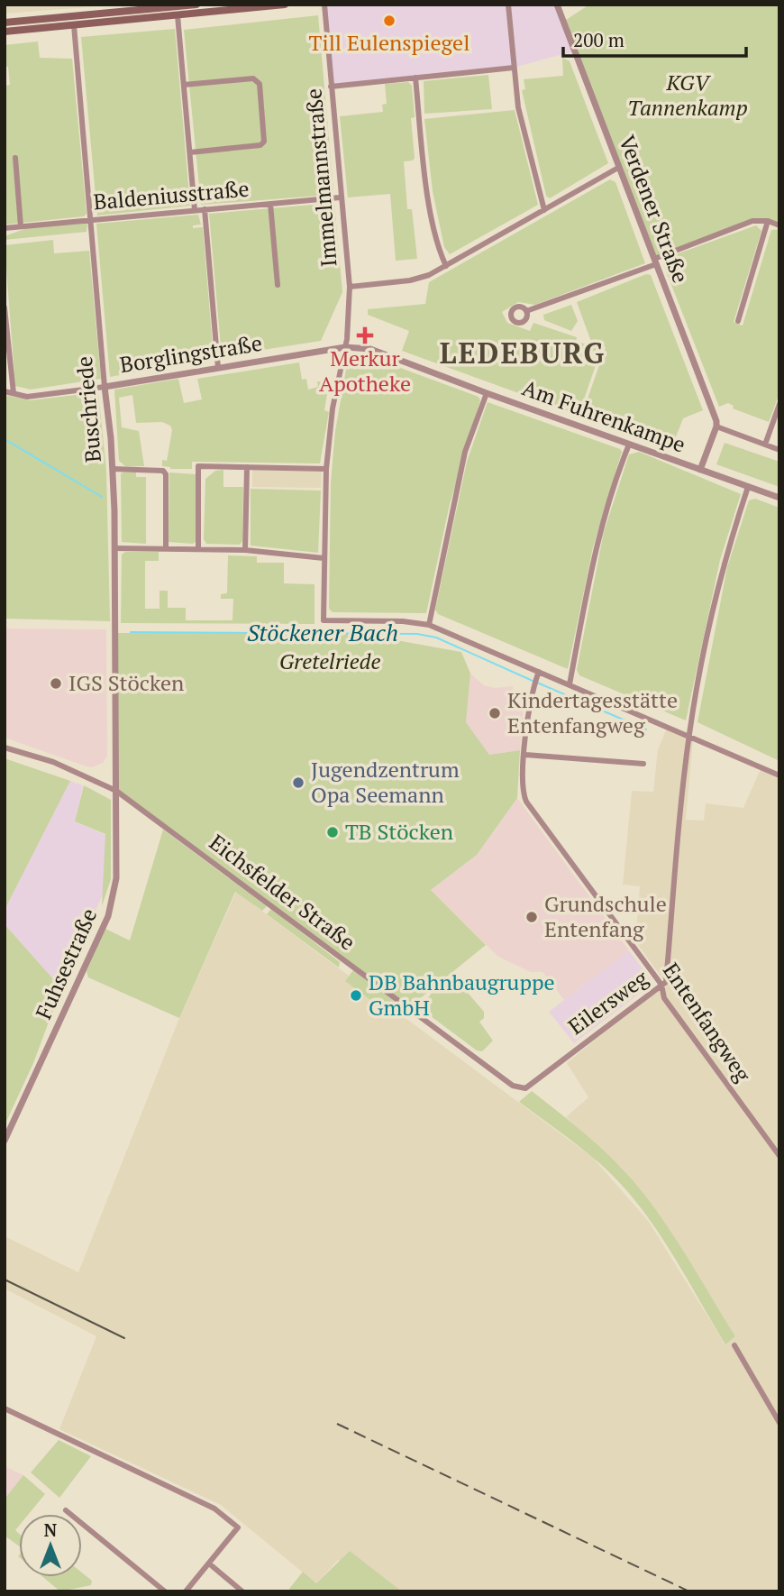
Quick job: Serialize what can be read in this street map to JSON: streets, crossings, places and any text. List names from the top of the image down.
{
  "streets": {
    "street": [
      "Immelmannstraße",
      "Baldeniusstraße",
      "Verdener Straße",
      "Borglingstraße",
      "Buschriede",
      "Am Fuhrenkampe",
      "Eichsfelder Straße",
      "Fuhsestraße",
      "Eilersweg",
      "Entenfangweg"
    ]
  },
  "crossings": [
    ["Immelmannstraße", "Baldeniusstraße"],
    ["Immelmannstraße", "Borglingstraße"],
    ["Immelmannstraße", "Am Fuhrenkampe"],
    ["Baldeniusstraße", "Buschriede"],
    ["Borglingstraße", "Buschriede"],
    ["Borglingstraße", "Am Fuhrenkampe"],
    ["Buschriede", "Eichsfelder Straße"],
    ["Buschriede", "Fuhsestraße"],
    ["Am Fuhrenkampe", "Eilersweg"],
    ["Eichsfelder Straße", "Fuhsestraße"],
    ["Eichsfelder Straße", "Eilersweg"],
    ["Eilersweg", "Entenfangweg"]
  ],
  "districts": ["LEDEBURG"],
  "water": ["Stöckener Bach"],
  "parks": ["KGV Tannenkamp", "Gretelriede"],
  "places": {
    "other": [
      "Till Eulenspiegel",
      "IGS Stöcken",
      "Kindertagesstätte Entenfangweg",
      "Jugendzentrum Opa Seemann",
      "TB Stöcken",
      "Grundschule Entenfang",
      "DB Bahnbaugruppe GmbH"
    ],
    "health": ["Merkur Apotheke"]
  },
  "scale_bar": "200 m",
  "north": "top"
}
